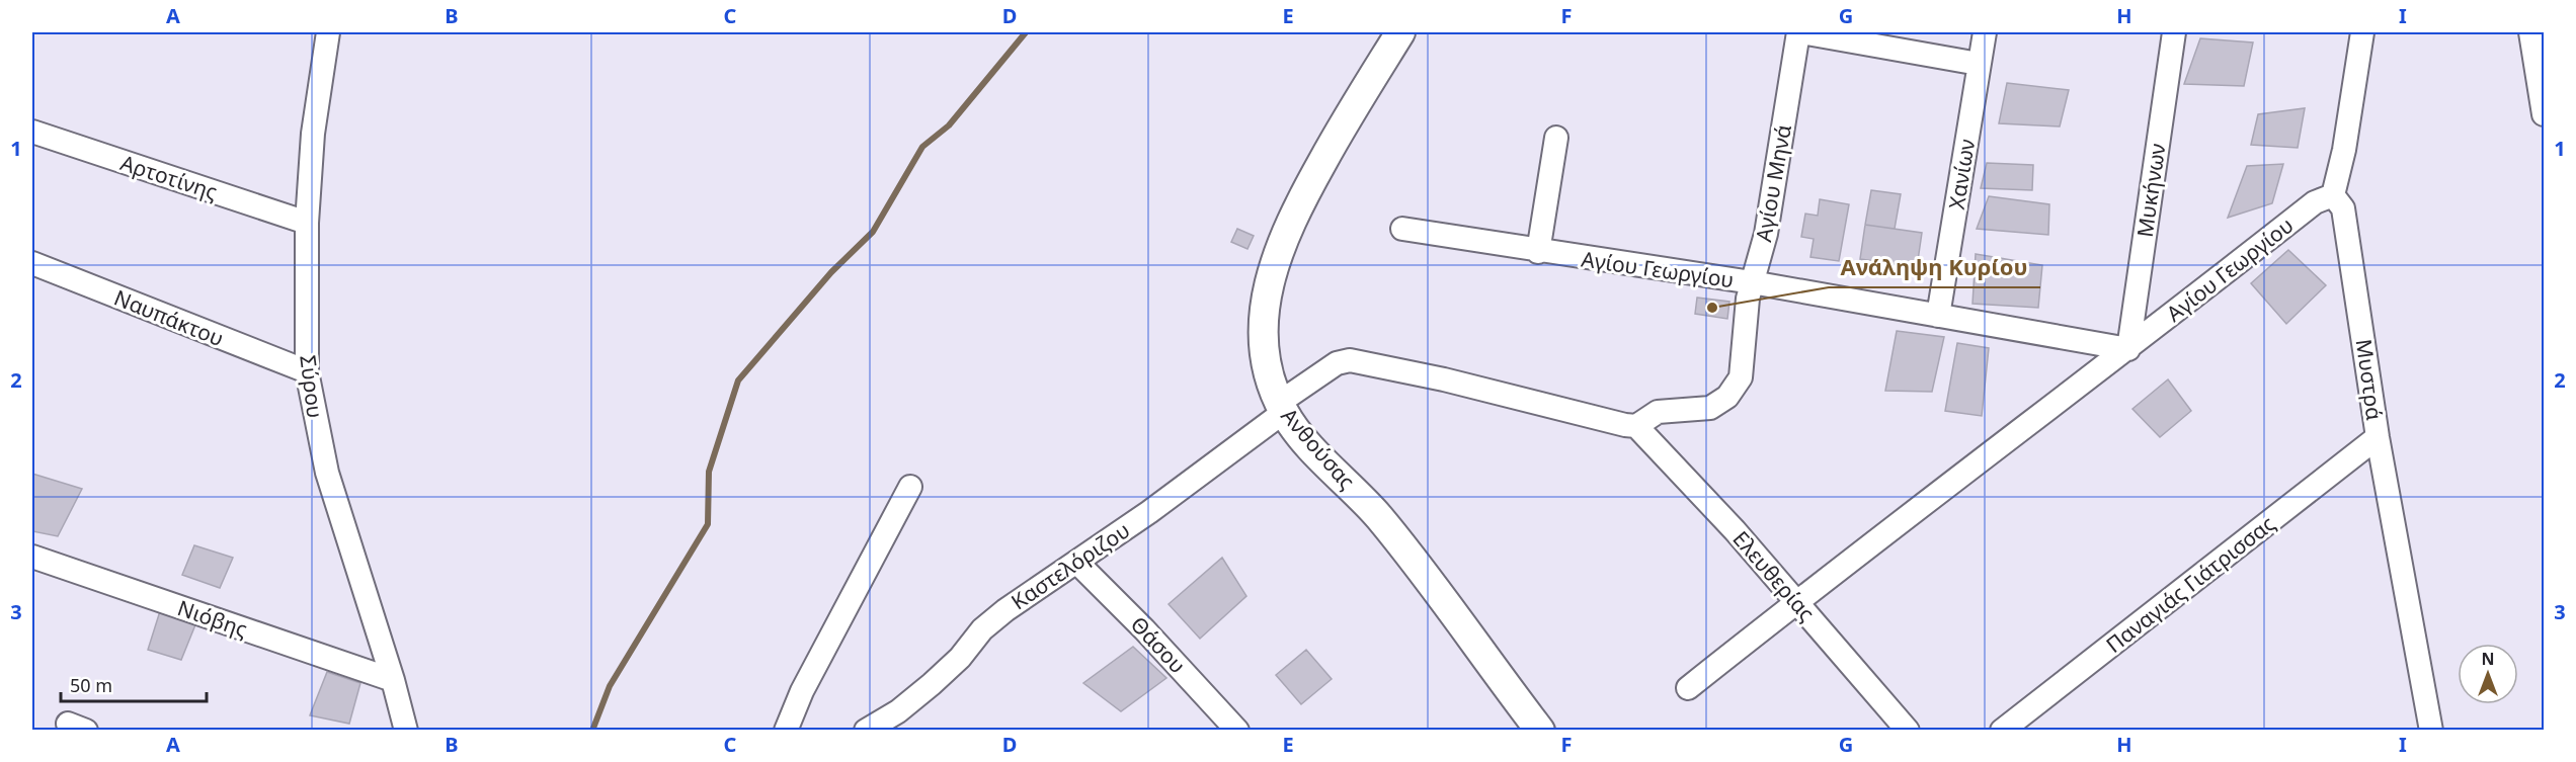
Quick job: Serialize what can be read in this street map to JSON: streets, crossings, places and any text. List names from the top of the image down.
{
  "streets": {
    "street": [
      "Χανίων",
      "Αρτοτίνης",
      "Αγίου Μηνά",
      "Μυκήνων",
      "Αγίου Γεωργίου",
      "Ναυπάκτου",
      "Μυστρά",
      "Σύρου",
      "Ανθούσας",
      "Καστελόριζου",
      "Ελευθερίας",
      "Παναγιάς Γιάτρισσας",
      "Νιόβης",
      "Θάσου"
    ]
  },
  "crossings": [
    ["Χανίων", "Αγίου Γεωργίου"],
    ["Αρτοτίνης", "Σύρου"],
    ["Αγίου Μηνά", "Αγίου Γεωργίου"],
    ["Αγίου Μηνά", "Καστελόριζου"],
    ["Αγίου Μηνά", "Ελευθερίας"],
    ["Μυκήνων", "Αγίου Γεωργίου"],
    ["Αγίου Γεωργίου", "Μυστρά"],
    ["Αγίου Γεωργίου", "Ελευθερίας"],
    ["Ναυπάκτου", "Σύρου"],
    ["Μυστρά", "Παναγιάς Γιάτρισσας"],
    ["Σύρου", "Νιόβης"],
    ["Ανθούσας", "Καστελόριζου"],
    ["Καστελόριζου", "Ελευθερίας"],
    ["Καστελόριζου", "Θάσου"]
  ],
  "places": ["Ανάληψη Κυρίου"],
  "scale_bar": "50 m",
  "north": "top",
  "grid": {
    "columns": [
      "A",
      "B",
      "C",
      "D",
      "E",
      "F",
      "G",
      "H",
      "I"
    ],
    "rows": ["1", "2", "3"]
  }
}
